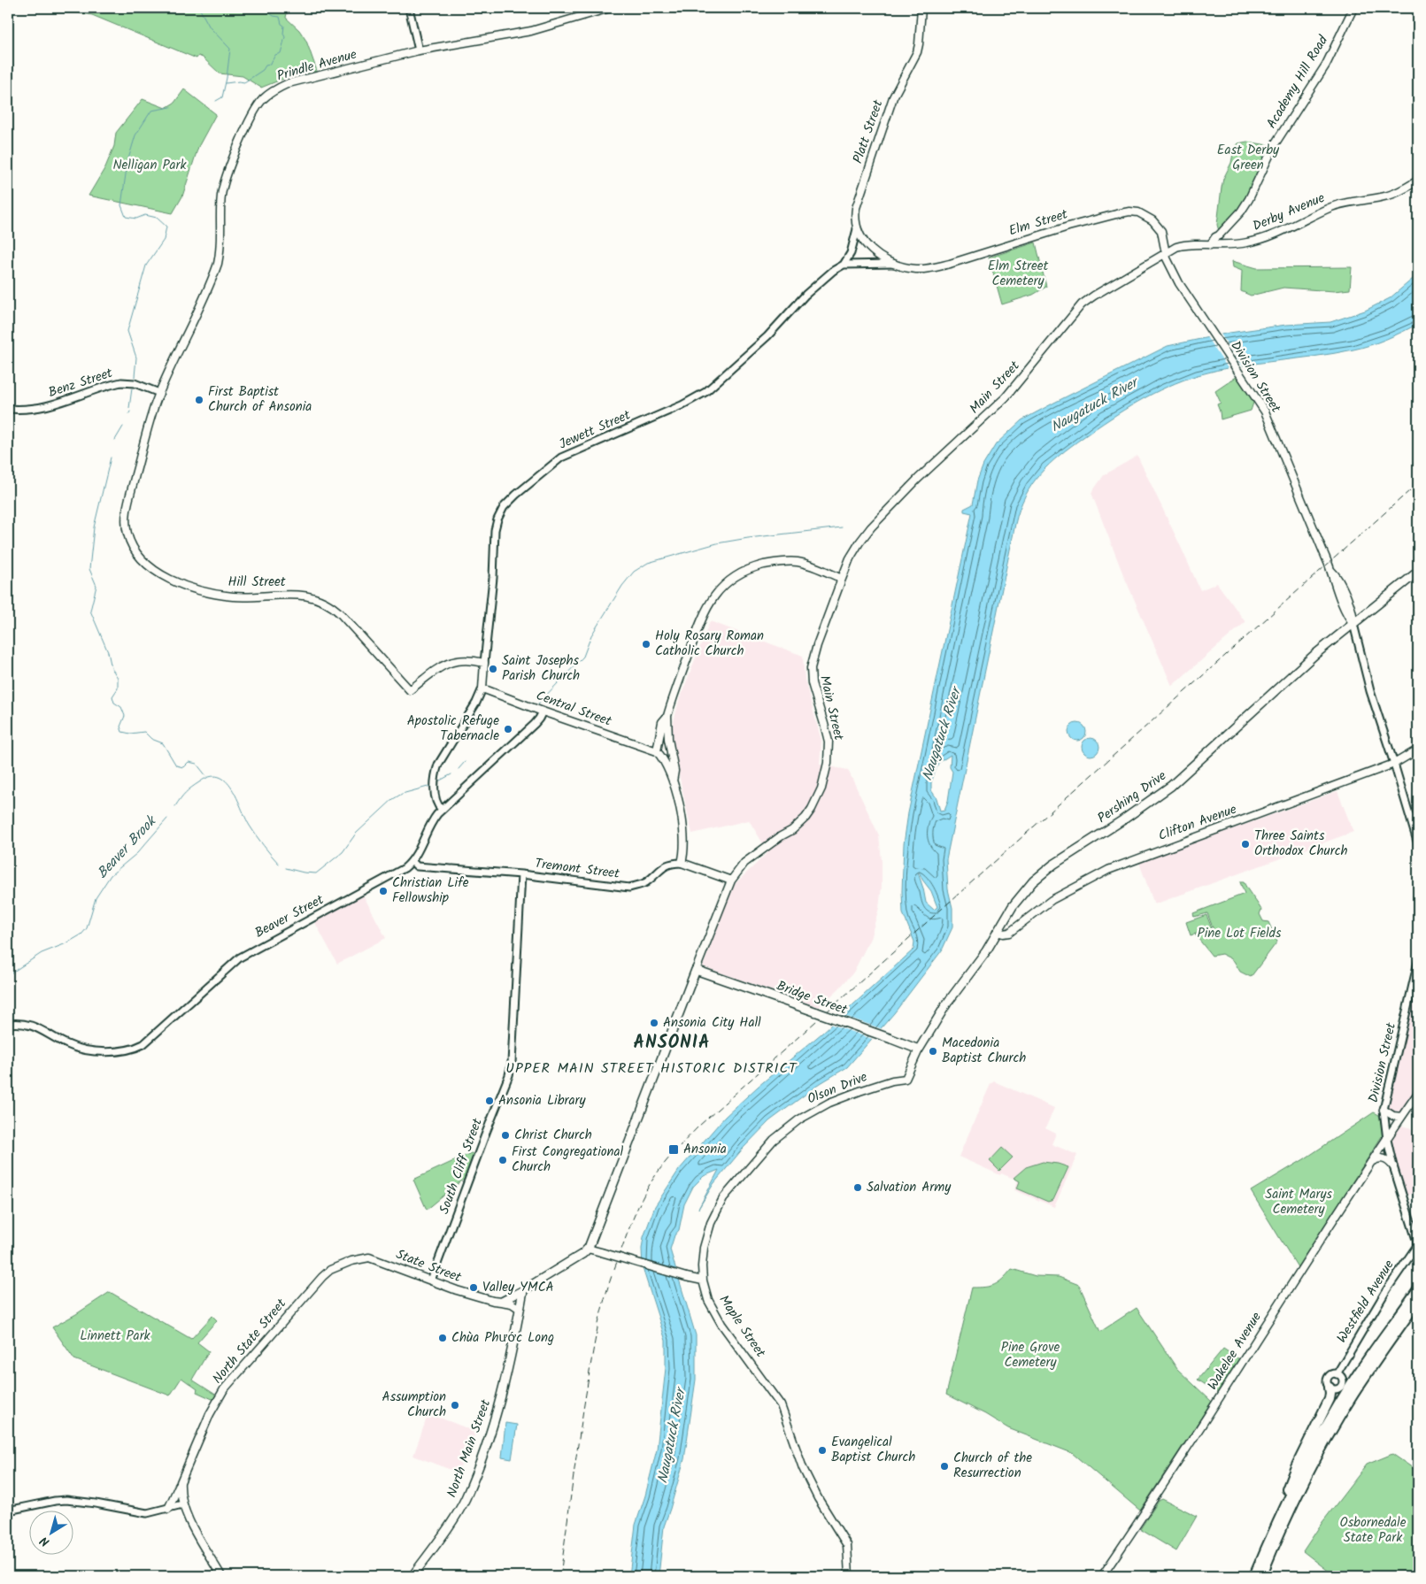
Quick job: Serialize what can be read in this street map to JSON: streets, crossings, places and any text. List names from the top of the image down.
{
  "streets": {
    "main road": [
      "Prindle Avenue",
      "Academy Hill Road",
      "Platt Street",
      "Derby Avenue",
      "Elm Street",
      "Division Street",
      "Main Street",
      "Jewett Street",
      "Hill Street",
      "Central Street",
      "Pershing Drive",
      "Clifton Avenue",
      "Bridge Street",
      "Olson Drive",
      "State Street",
      "Maple Street",
      "North State Street",
      "Wakelee Avenue",
      "North Main Street"
    ],
    "street": [
      "Benz Street",
      "Tremont Street",
      "Beaver Street",
      "South Cliff Street",
      "Westfield Avenue"
    ]
  },
  "crossings": [
    ["Prindle Avenue", "Benz Street"],
    ["Prindle Avenue", "Hill Street"],
    ["Academy Hill Road", "Derby Avenue"],
    ["Platt Street", "Elm Street"],
    ["Platt Street", "Jewett Street"],
    ["Derby Avenue", "Elm Street"],
    ["Derby Avenue", "Division Street"],
    ["Derby Avenue", "Main Street"],
    ["Elm Street", "Division Street"],
    ["Elm Street", "Main Street"],
    ["Elm Street", "Jewett Street"],
    ["Division Street", "Main Street"],
    ["Division Street", "Pershing Drive"],
    ["Division Street", "Clifton Avenue"],
    ["Division Street", "Westfield Avenue"],
    ["Division Street", "Wakelee Avenue"],
    ["Benz Street", "Hill Street"],
    ["Main Street", "Bridge Street"],
    ["Jewett Street", "Hill Street"],
    ["Jewett Street", "Central Street"],
    ["Jewett Street", "Beaver Street"],
    ["Central Street", "Beaver Street"],
    ["Pershing Drive", "Clifton Avenue"],
    ["Pershing Drive", "Bridge Street"],
    ["Pershing Drive", "Olson Drive"],
    ["Tremont Street", "Beaver Street"],
    ["Tremont Street", "South Cliff Street"],
    ["Olson Drive", "Maple Street"],
    ["South Cliff Street", "State Street"],
    ["State Street", "North State Street"],
    ["State Street", "North Main Street"]
  ],
  "districts": ["ANSONIA", "UPPER MAIN STREET HISTORIC DISTRICT"],
  "water": ["Naugatuck River", "Beaver Brook"],
  "parks": [
    "East Derby Green",
    "Nelligan Park",
    "Elm Street Cemetery",
    "Pine Lot Fields",
    "Saint Marys Cemetery",
    "Linnett Park",
    "Pine Grove Cemetery",
    "Osbornedale State Park"
  ],
  "places": {
    "other": [
      "First Baptist Church of Ansonia",
      "Holy Rosary Roman Catholic Church",
      "Saint Josephs Parish Church",
      "Apostolic Refuge Tabernacle",
      "Three Saints Orthodox Church",
      "Christian Life Fellowship",
      "Ansonia City Hall",
      "Macedonia Baptist Church",
      "Ansonia Library",
      "Christ Church",
      "First Congregational Church",
      "Salvation Army",
      "Valley YMCA",
      "Chùa Phước Long",
      "Assumption Church",
      "Evangelical Baptist Church",
      "Church of the Resurrection"
    ],
    "transit": ["Ansonia"]
  },
  "north": "bottom left"
}
